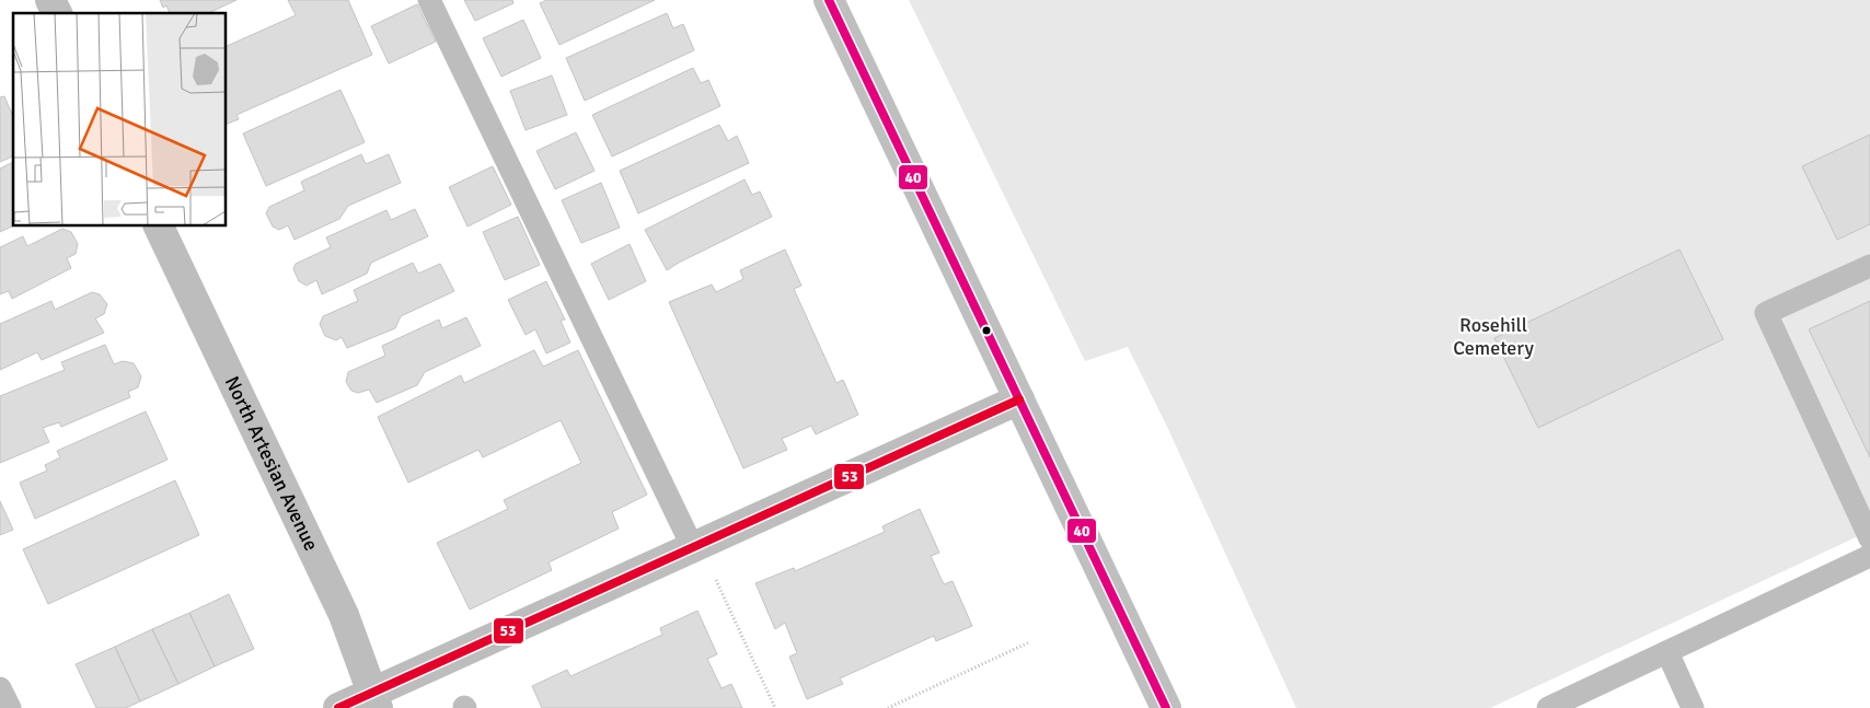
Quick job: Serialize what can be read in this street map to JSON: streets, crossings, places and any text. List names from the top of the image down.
{
  "streets": {
    "street": ["North Artesian Avenue"]
  },
  "parks": ["Rosehill Cemetery"],
  "lines": ["transit line 40", "transit line 53"]
}
